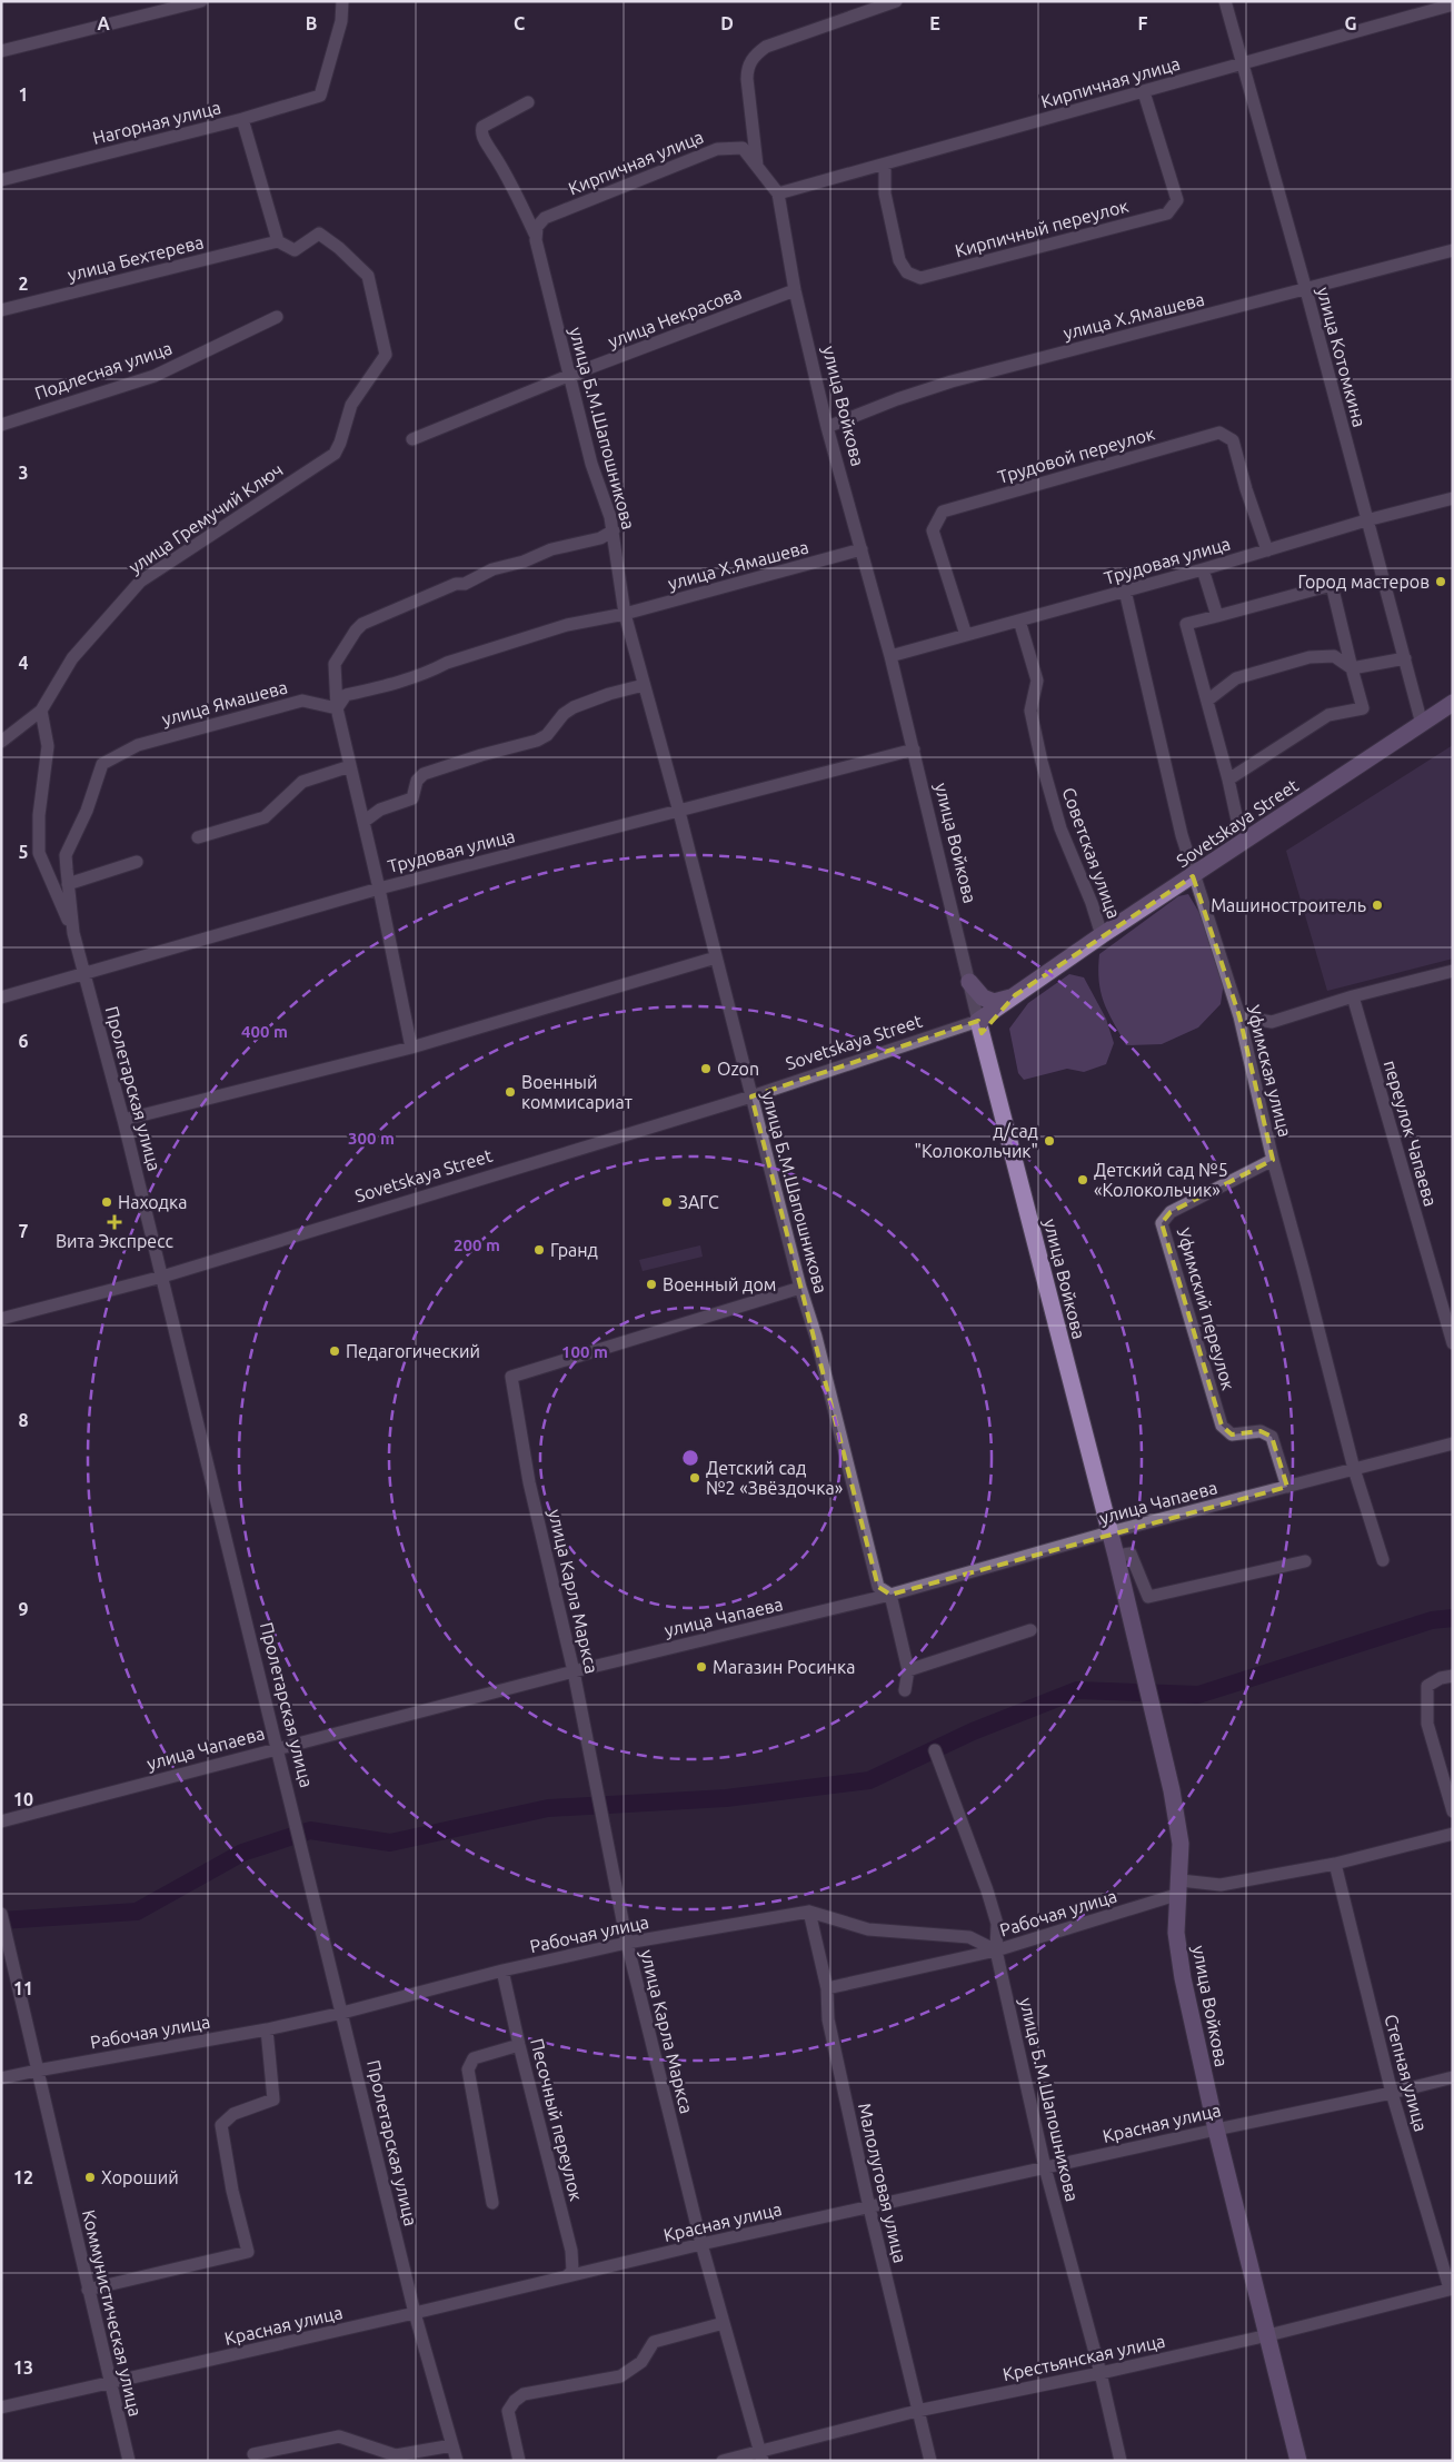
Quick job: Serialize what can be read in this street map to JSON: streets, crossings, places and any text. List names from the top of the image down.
{
  "streets": {
    "main road": ["улица Войкова", "Sovetskaya Street"],
    "street": [
      "Кирпичная улица",
      "Нагорная улица",
      "Кирпичный переулок",
      "улица Бехтерева",
      "улица Х.Ямашева",
      "улица Некрасова",
      "улица Котомкина",
      "Подлесная улица",
      "улица Б.М.Шапошникова",
      "Трудовой переулок",
      "улица Гремучий Ключ",
      "Трудовая улица",
      "улица Ямашева",
      "Советская улица",
      "Уфимская улица",
      "Пролетарская улица",
      "переулок Чапаева",
      "Уфимский переулок",
      "улица Чапаева",
      "улица Карла Маркса",
      "Рабочая улица",
      "Степная улица",
      "Песочный переулок",
      "Красная улица",
      "Малолуговая улица",
      "Коммунистическая улица",
      "Крестьянская улица"
    ]
  },
  "crossings": [
    ["Кирпичная улица", "Кирпичный переулок"],
    ["Кирпичная улица", "улица Котомкина"],
    ["Кирпичная улица", "улица Войкова"],
    ["Кирпичная улица", "улица Б.М.Шапошникова"],
    ["улица Бехтерева", "улица Гремучий Ключ"],
    ["улица Х.Ямашева", "улица Котомкина"],
    ["улица Х.Ямашева", "улица Войкова"],
    ["улица Х.Ямашева", "улица Б.М.Шапошникова"],
    ["улица Некрасова", "улица Войкова"],
    ["улица Некрасова", "улица Б.М.Шапошникова"],
    ["улица Котомкина", "Трудовая улица"],
    ["улица Котомкина", "Sovetskaya Street"],
    ["улица Войкова", "Трудовая улица"],
    ["улица Войкова", "Sovetskaya Street"],
    ["улица Войкова", "улица Чапаева"],
    ["улица Войкова", "Рабочая улица"],
    ["улица Войкова", "Красная улица"],
    ["улица Войкова", "Крестьянская улица"],
    ["улица Б.М.Шапошникова", "Трудовая улица"],
    ["улица Б.М.Шапошникова", "Sovetskaya Street"],
    ["улица Б.М.Шапошникова", "улица Чапаева"],
    ["улица Б.М.Шапошникова", "улица Карла Маркса"],
    ["улица Б.М.Шапошникова", "Рабочая улица"],
    ["улица Б.М.Шапошникова", "Красная улица"],
    ["улица Б.М.Шапошникова", "Крестьянская улица"],
    ["Трудовой переулок", "Трудовая улица"],
    ["Трудовая улица", "улица Ямашева"],
    ["Трудовая улица", "Советская улица"],
    ["Трудовая улица", "Уфимская улица"],
    ["Трудовая улица", "Пролетарская улица"],
    ["улица Ямашева", "Пролетарская улица"],
    ["Sovetskaya Street", "Советская улица"],
    ["Sovetskaya Street", "Уфимская улица"],
    ["Sovetskaya Street", "Пролетарская улица"],
    ["Уфимская улица", "Уфимский переулок"],
    ["Уфимская улица", "улица Чапаева"],
    ["Пролетарская улица", "улица Чапаева"],
    ["Пролетарская улица", "Рабочая улица"],
    ["Пролетарская улица", "Красная улица"],
    ["Уфимский переулок", "улица Чапаева"],
    ["улица Чапаева", "улица Карла Маркса"],
    ["улица Карла Маркса", "Рабочая улица"],
    ["улица Карла Маркса", "Красная улица"],
    ["улица Карла Маркса", "Крестьянская улица"],
    ["Рабочая улица", "Степная улица"],
    ["Рабочая улица", "Песочный переулок"],
    ["Рабочая улица", "Малолуговая улица"],
    ["Рабочая улица", "Коммунистическая улица"],
    ["Степная улица", "Красная улица"],
    ["Степная улица", "Крестьянская улица"],
    ["Песочный переулок", "Красная улица"],
    ["Красная улица", "Малолуговая улица"],
    ["Красная улица", "Коммунистическая улица"],
    ["Малолуговая улица", "Крестьянская улица"]
  ],
  "places": {
    "other": [
      "Город мастеров",
      "Машиностроитель",
      "Ozon",
      "Военный коммисариат",
      "д/сад \"Колокольчик\"",
      "Детский сад №5 «Колокольчик»",
      "Находка",
      "ЗАГС",
      "Гранд",
      "Военный дом",
      "Педагогический",
      "Детский сад №2 «Звёздочка»",
      "Магазин Росинка",
      "Хороший"
    ],
    "health": ["Вита Экспресс"]
  },
  "grid": {
    "columns": [
      "A",
      "B",
      "C",
      "D",
      "E",
      "F",
      "G"
    ],
    "rows": [
      "1",
      "2",
      "3",
      "4",
      "5",
      "6",
      "7",
      "8",
      "9",
      "10",
      "11",
      "12",
      "13"
    ]
  },
  "rings": [
    "400 m",
    "300 m",
    "200 m",
    "100 m"
  ]
}
